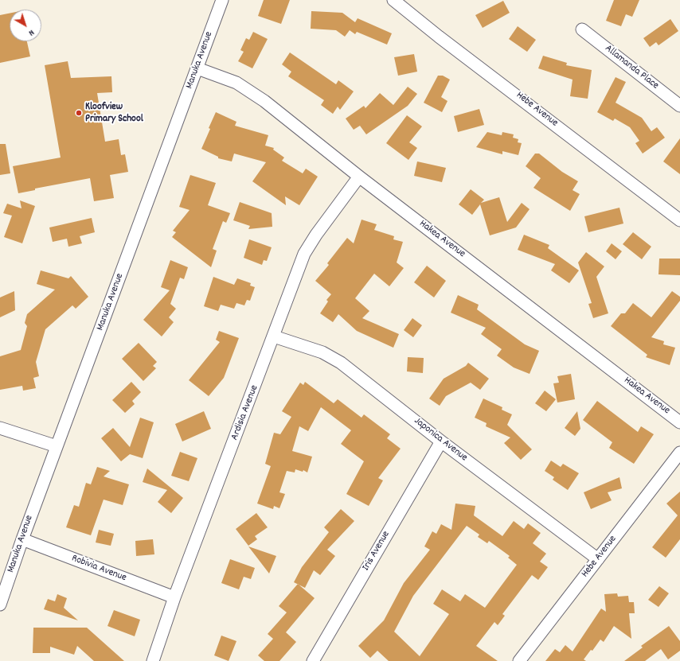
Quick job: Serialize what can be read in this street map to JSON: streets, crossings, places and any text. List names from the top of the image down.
{
  "streets": {
    "street": [
      "Manuka Avenue",
      "Allamanda Place",
      "Hebe Avenue",
      "Hakea Avenue",
      "Ardisia Avenue",
      "Japonica Avenue",
      "Iris Avenue",
      "Robivia Avenue"
    ]
  },
  "crossings": [
    ["Manuka Avenue", "Hakea Avenue"],
    ["Manuka Avenue", "Robivia Avenue"],
    ["Hebe Avenue", "Japonica Avenue"],
    ["Hakea Avenue", "Ardisia Avenue"],
    ["Ardisia Avenue", "Japonica Avenue"],
    ["Ardisia Avenue", "Robivia Avenue"],
    ["Japonica Avenue", "Iris Avenue"]
  ],
  "places": ["Kloofview Primary School"],
  "north": "bottom right"
}
